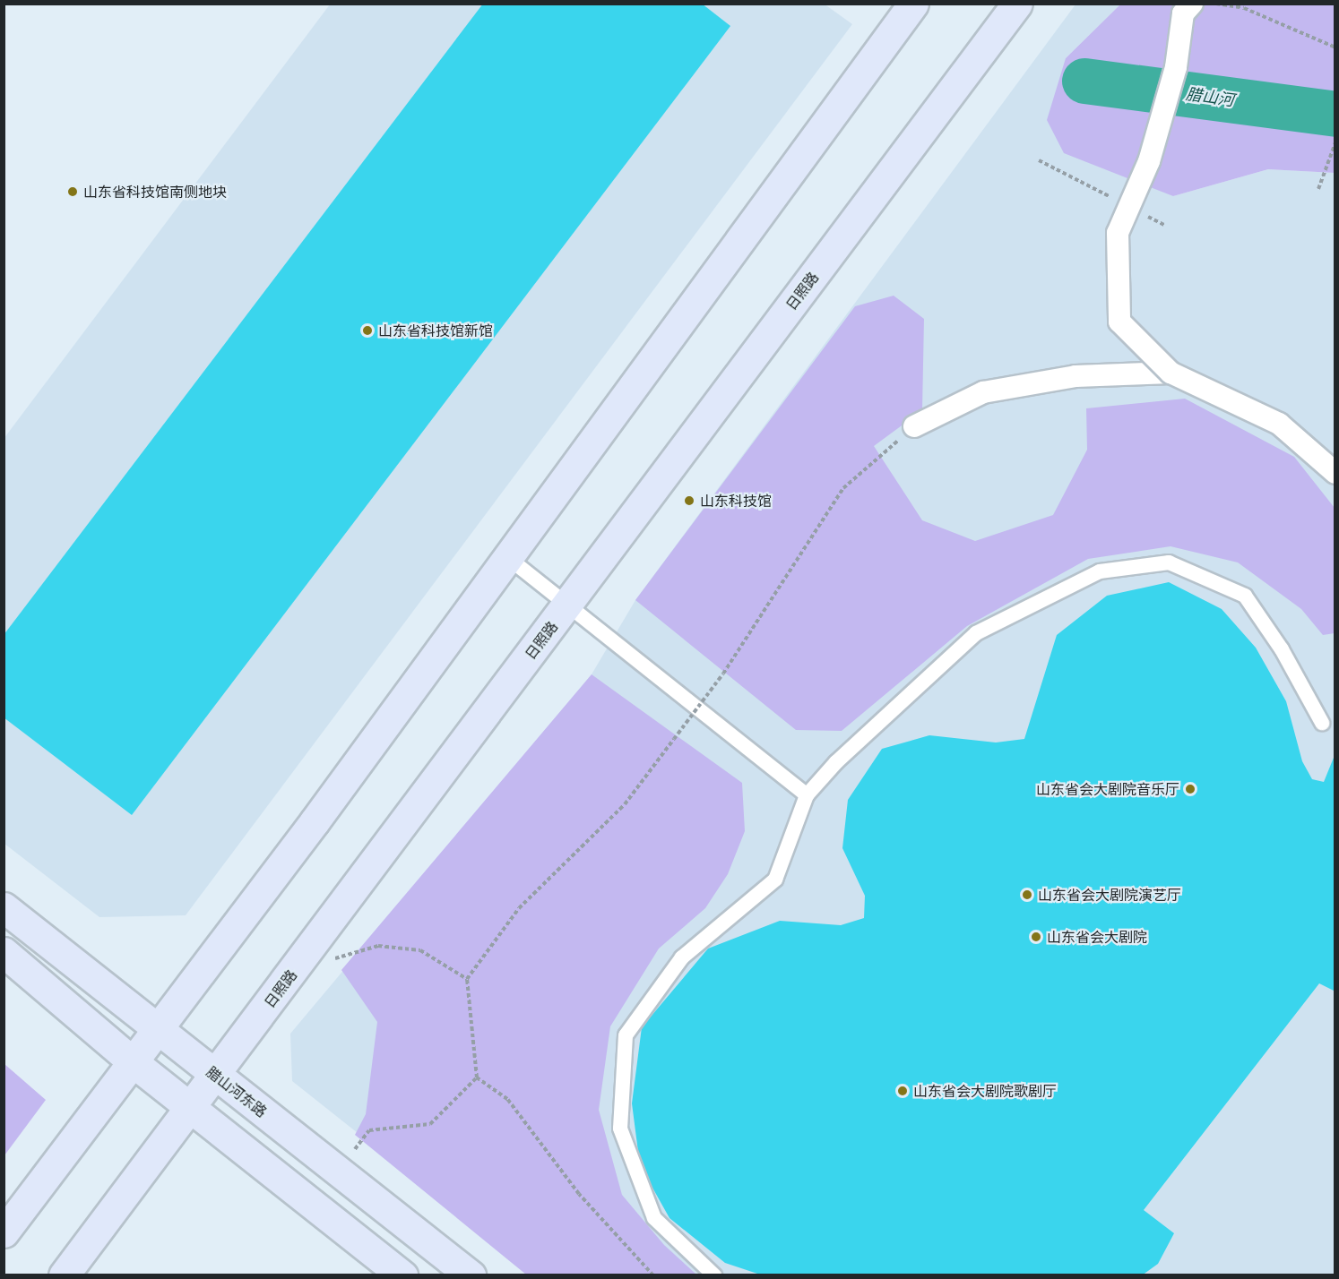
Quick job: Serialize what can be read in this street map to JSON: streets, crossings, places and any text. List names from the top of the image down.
{
  "streets": {
    "main road": ["日照路", "腊山河东路"]
  },
  "crossings": [
    ["日照路", "腊山河东路"]
  ],
  "water": ["腊山河"],
  "places": [
    "山东省科技馆南侧地块",
    "山东省科技馆新馆",
    "山东科技馆",
    "山东省会大剧院音乐厅",
    "山东省会大剧院演艺厅",
    "山东省会大剧院",
    "山东省会大剧院歌剧厅"
  ]
}
